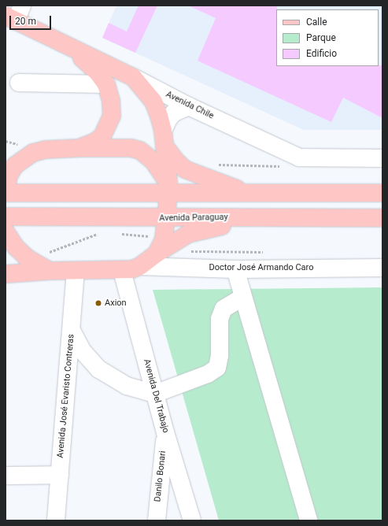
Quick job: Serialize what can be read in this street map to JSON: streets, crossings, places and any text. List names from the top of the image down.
{
  "streets": {
    "main road": ["Avenida Chile", "Avenida Paraguay"],
    "street": [
      "Doctor José Armando Caro",
      "Avenida José Evaristo Contreras",
      "Avenida Del Trabajo",
      "Danilo Bonari"
    ]
  },
  "crossings": [
    ["Avenida Del Trabajo", "Danilo Bonari"]
  ],
  "places": ["Axion"],
  "legend": ["Calle", "Parque", "Edificio"],
  "scale_bar": "20 m"
}
